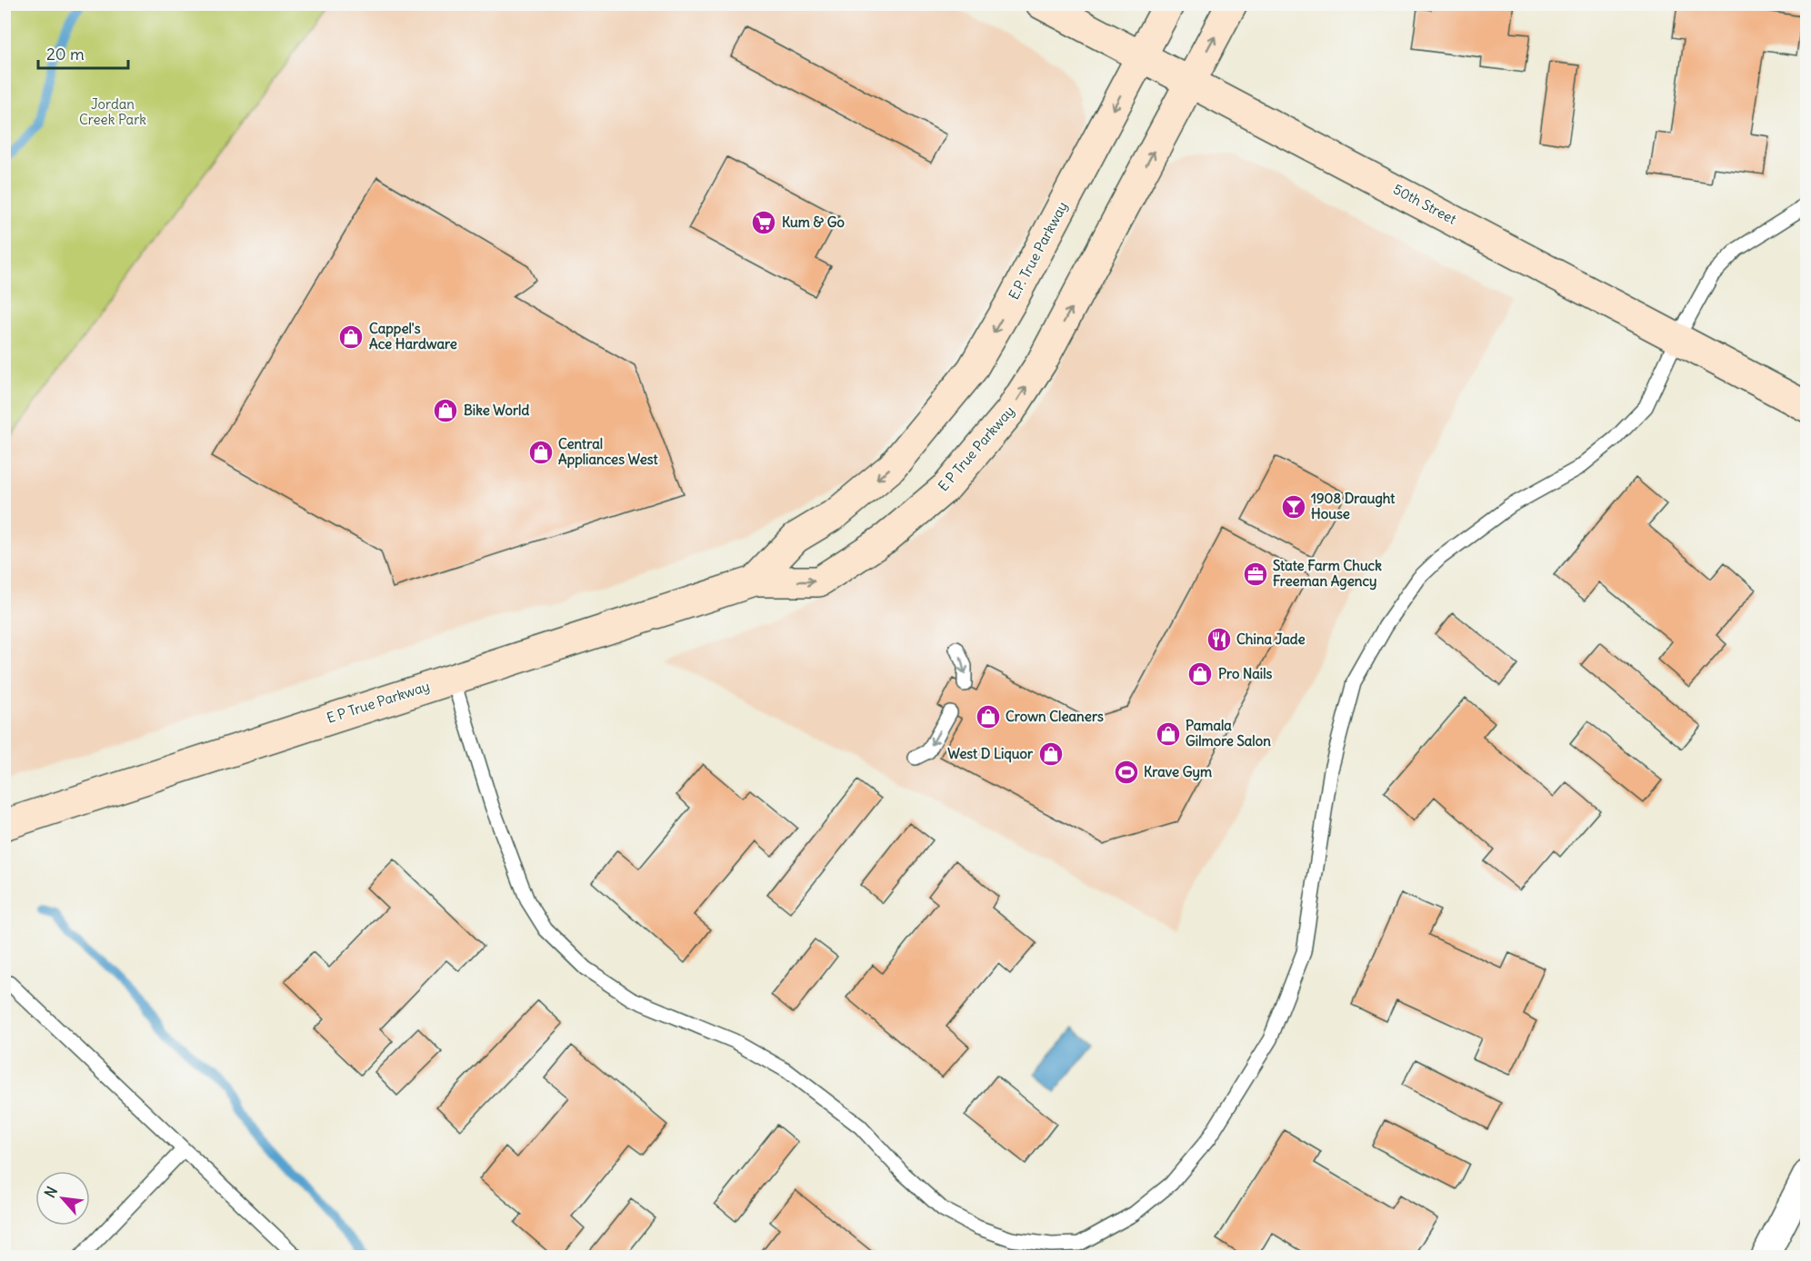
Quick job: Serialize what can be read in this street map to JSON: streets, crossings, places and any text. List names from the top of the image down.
{
  "streets": {
    "main road": ["50th Street", "E.P. True Parkway", "E P True Parkway"]
  },
  "crossings": [
    ["50th Street", "E.P. True Parkway"],
    ["50th Street", "E P True Parkway"],
    ["E.P. True Parkway", "E P True Parkway"]
  ],
  "one_way": ["E.P. True Parkway"],
  "parks": ["Jordan Creek Park"],
  "places": {
    "supermarket": ["Kum & Go"],
    "shop": [
      "Cappel's Ace Hardware",
      "Bike World",
      "Central Appliances West",
      "Pro Nails",
      "Crown Cleaners",
      "Pamala Gilmore Salon",
      "West D Liquor"
    ],
    "bar": ["1908 Draught House"],
    "office": ["State Farm Chuck Freeman Agency"],
    "restaurant": ["China Jade"],
    "sports": ["Krave Gym"]
  },
  "scale_bar": "20 m",
  "north": "top left"
}
